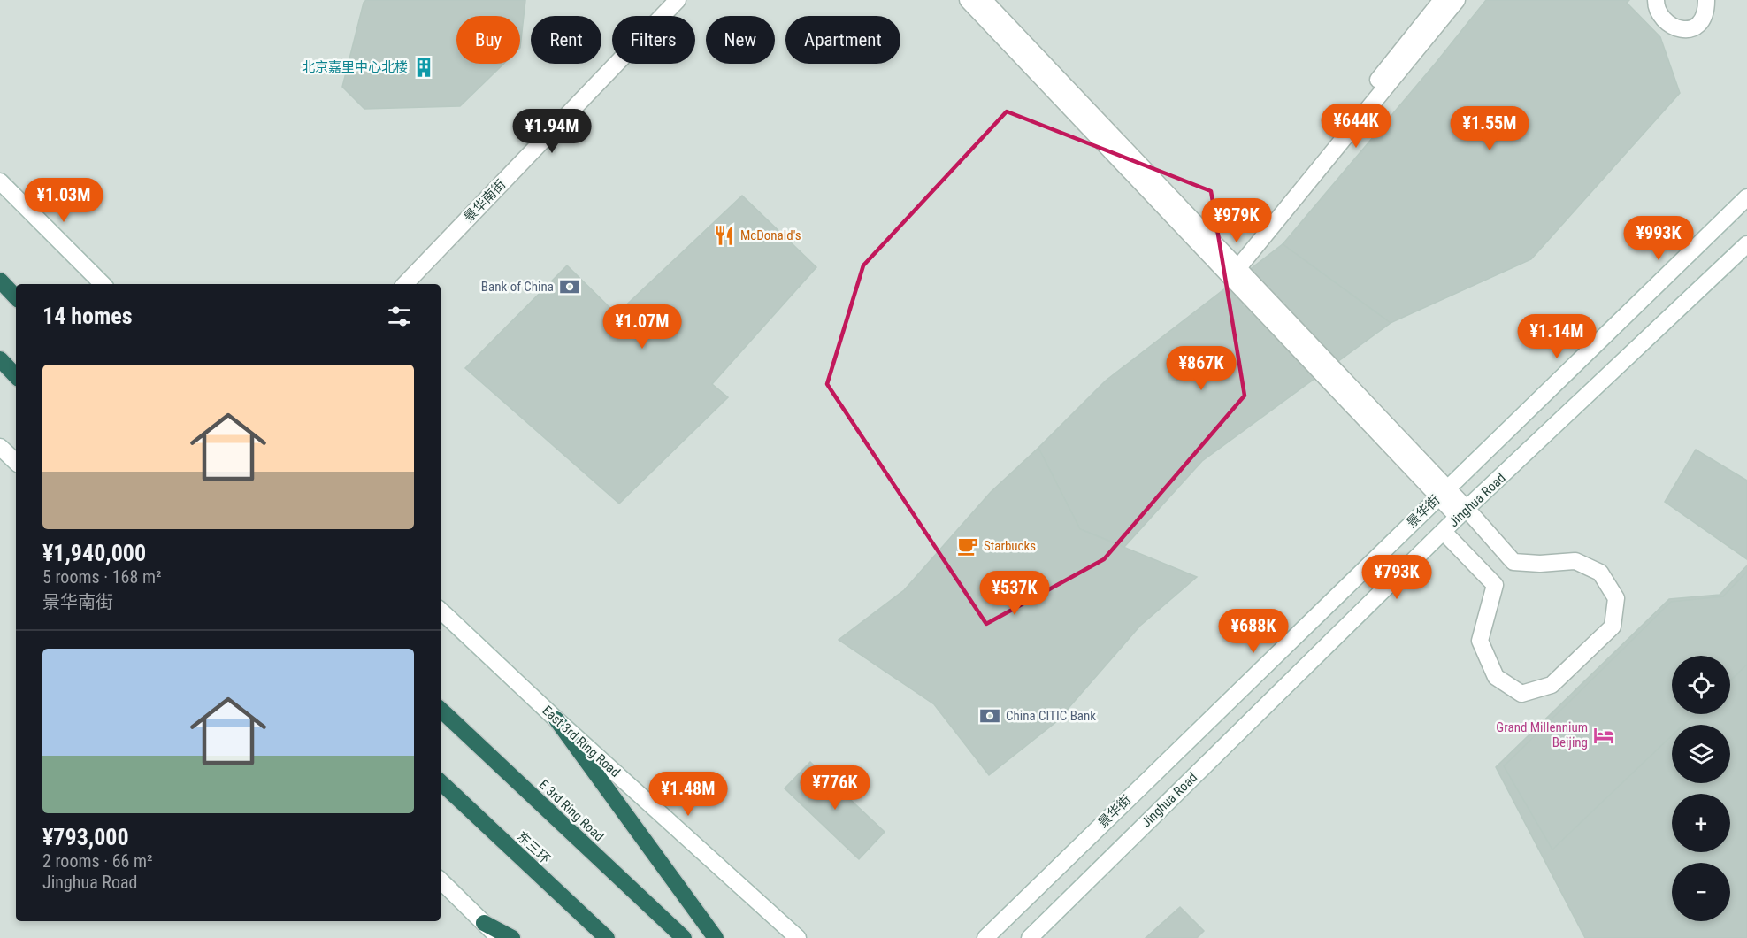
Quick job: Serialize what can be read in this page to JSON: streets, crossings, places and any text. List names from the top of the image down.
{
  "streets": {
    "highway": ["E 3rd Ring Road", "东三环"],
    "street": [
      "景华南街",
      "Jinghua Road",
      "景华街",
      "East 3rd Ring Road"
    ]
  },
  "places": {
    "building": ["北京嘉里中心北楼"],
    "restaurant": ["McDonald's"],
    "bank": ["Bank of China", "China CITIC Bank"],
    "cafe": ["Starbucks"],
    "hotel": ["Grand Millennium Beijing"]
  },
  "page": {
    "chip": [
      "Buy",
      "Rent",
      "Filters",
      "New",
      "Apartment"
    ],
    "price": [
      "¥644K",
      "¥1.55M",
      "¥1.94M",
      "¥1.03M",
      "¥979K",
      "¥993K",
      "¥1.07M",
      "¥1.14M",
      "¥867K",
      "¥793K",
      "¥537K",
      "¥688K",
      "¥776K",
      "¥1.48M"
    ],
    "heading": "14 homes",
    "list": [
      {
        "name": "¥1,940,000",
        "note": "5 rooms · 168 m² · 景华南街"
      },
      {
        "name": "¥793,000",
        "note": "2 rooms · 66 m² · Jinghua Road"
      }
    ],
    "map_buttons": ["+", "−"]
  }
}
